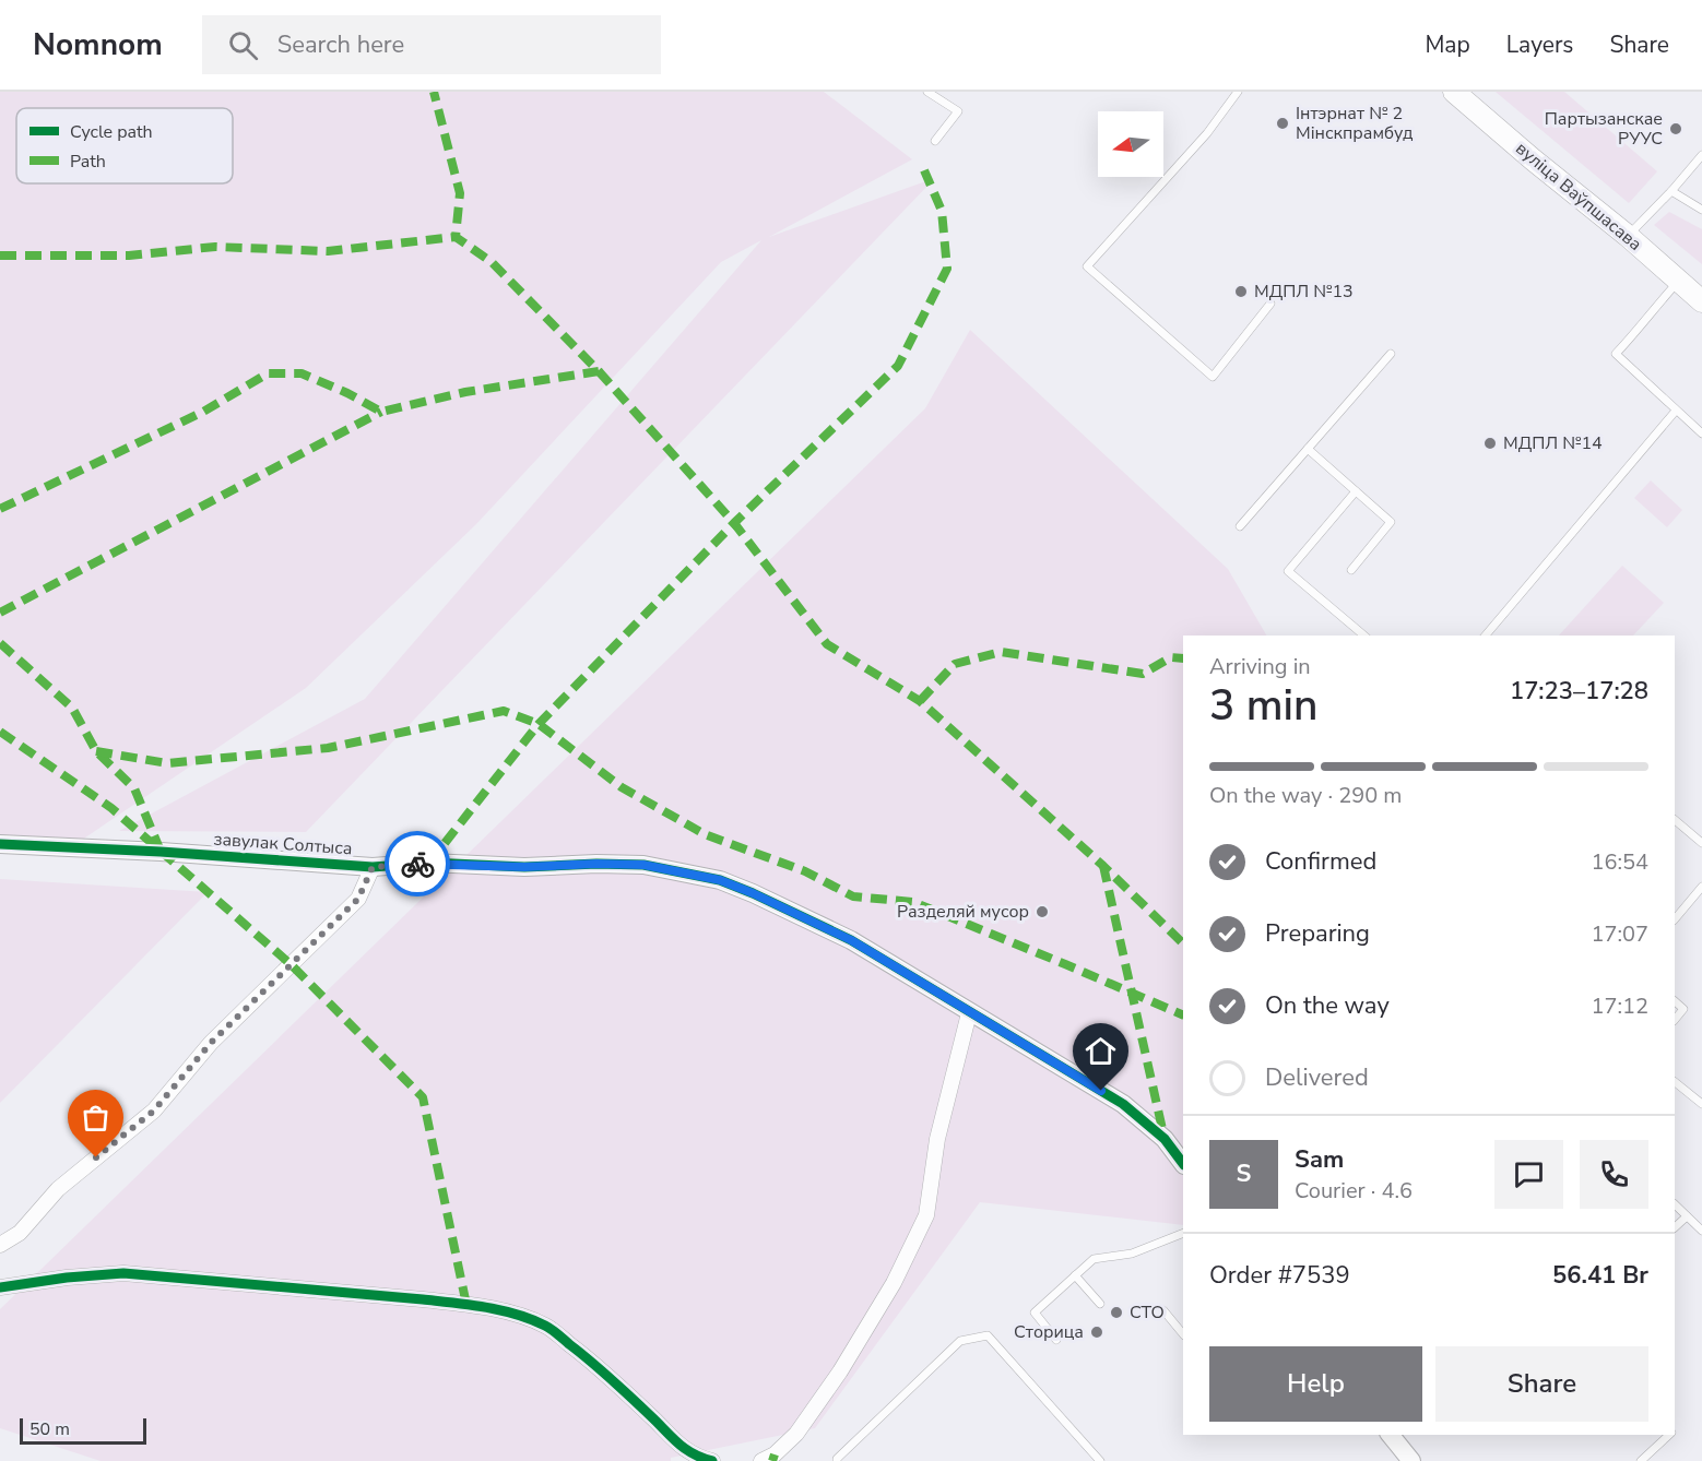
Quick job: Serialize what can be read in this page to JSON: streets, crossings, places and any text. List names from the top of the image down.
{
  "streets": {
    "main road": ["вуліца Ваўпшасава"],
    "street": ["завулак Солтыса"]
  },
  "places": [
    "Інтэрнат № 2 Мінскпрамбуд",
    "Партызанскае РУУС",
    "МДПЛ №13",
    "МДПЛ №14",
    "Разделяй мусор",
    "СТО",
    "Сторица"
  ],
  "legend": ["Cycle path", "Path"],
  "scale_bar": "50 m",
  "north": "left",
  "page": {
    "header": "Nomnom",
    "search": "Search here",
    "nav": ["Map", "Layers", "Share"],
    "heading": ["3 min", "Arriving in", "17:23–17:28"],
    "panel": [
      "Sam",
      "Courier · 4.6",
      "Order #7539",
      "56.41 Br"
    ],
    "bar": "On the way · 290 m",
    "list": [
      ["Confirmed", "16:54"],
      ["Preparing", "17:07"],
      ["On the way", "17:12"],
      "Delivered"
    ],
    "round": "S",
    "buttons": ["Help", "Share"],
    "scale": "50 m"
  }
}
